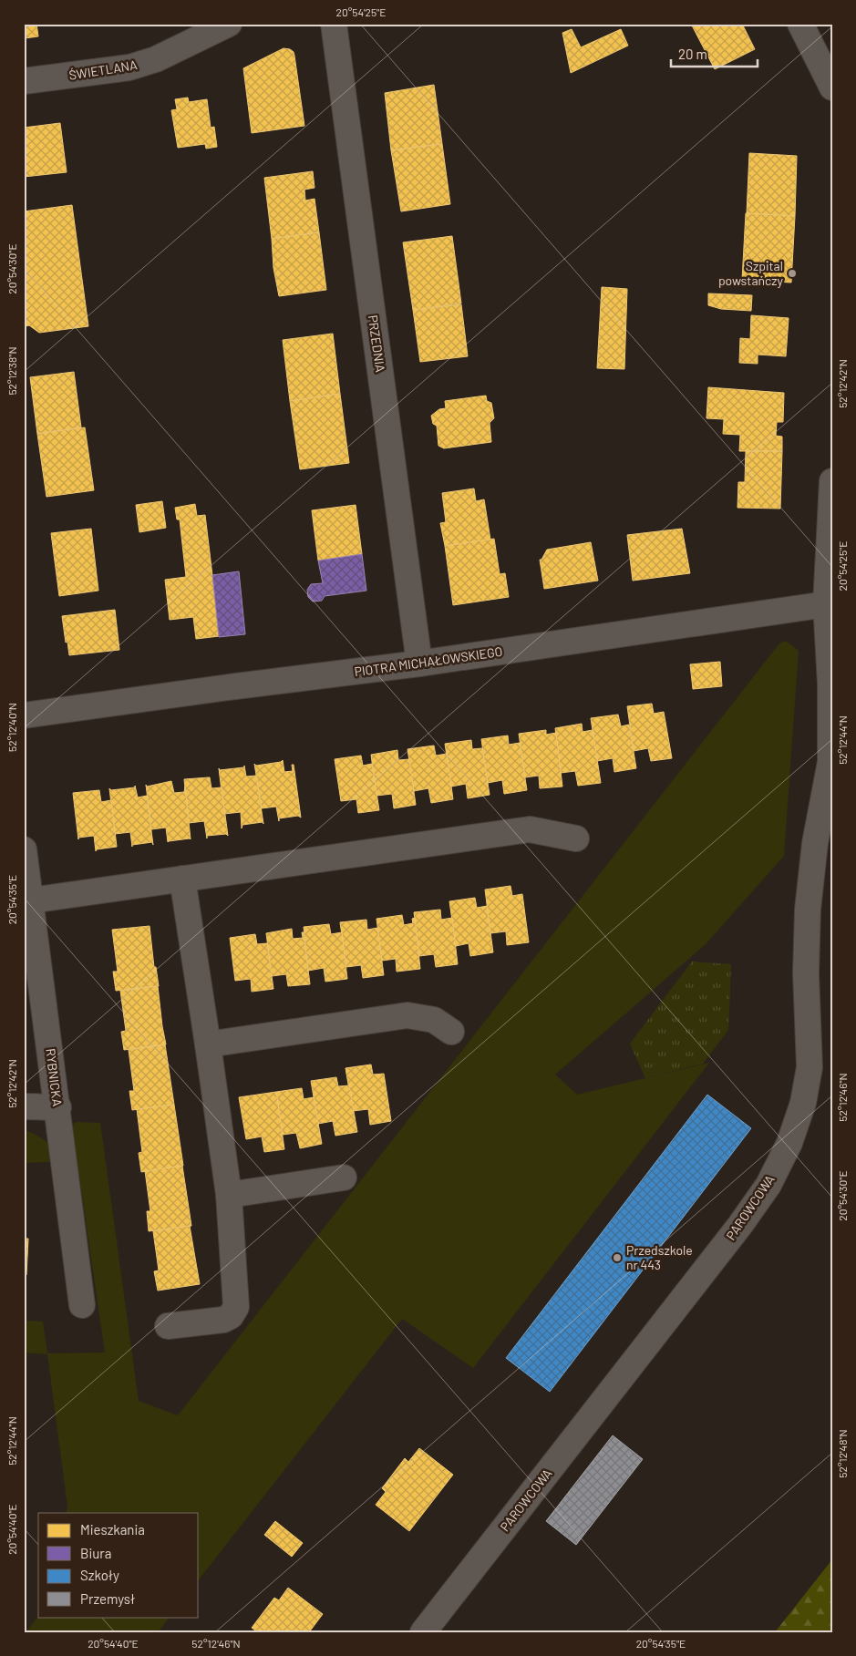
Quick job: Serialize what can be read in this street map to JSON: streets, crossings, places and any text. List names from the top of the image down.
{
  "streets": {
    "street": [
      "ŚWIETLANA",
      "PRZEDNIA",
      "PIOTRA MICHAŁOWSKIEGO",
      "RYBNICKA",
      "PAROWCOWA"
    ]
  },
  "crossings": [
    ["PRZEDNIA", "PIOTRA MICHAŁOWSKIEGO"],
    ["PIOTRA MICHAŁOWSKIEGO", "PAROWCOWA"]
  ],
  "places": ["Szpital powstańczy", "Przedszkole nr 443"],
  "legend": [
    "Mieszkania",
    "Biura",
    "Szkoły",
    "Przemysł"
  ],
  "scale_bar": "20 m",
  "coordinates": [
    "20°54'25\"E",
    "20°54'30\"E",
    "52°12'38\"N",
    "52°12'42\"N",
    "52°12'40\"N",
    "52°12'44\"N",
    "20°54'35\"E",
    "52°12'46\"N",
    "52°12'48\"N",
    "20°54'40\"E"
  ]
}
